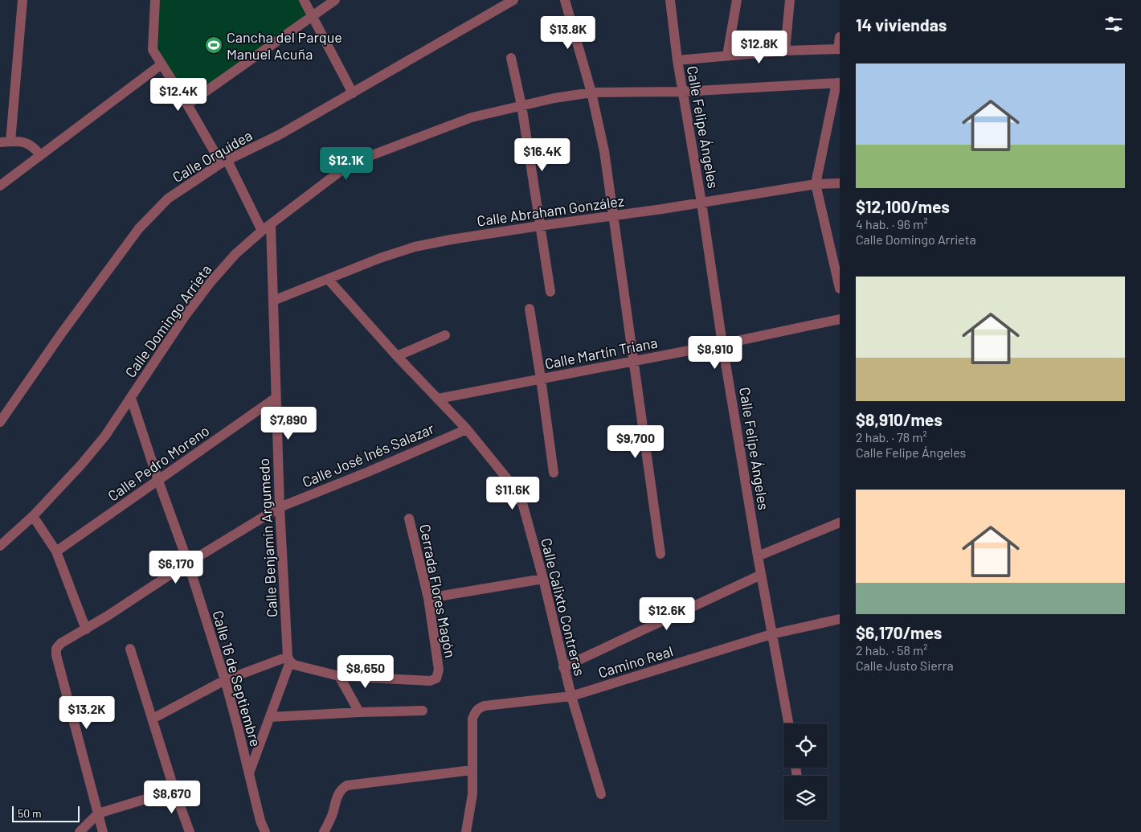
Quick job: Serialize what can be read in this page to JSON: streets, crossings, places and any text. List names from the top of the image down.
{
  "streets": {
    "street": [
      "Calle Felipe Ángeles",
      "Calle Orquídea",
      "Calle Abraham González",
      "Calle Domingo Arrieta",
      "Calle Martín Triana",
      "Calle José Inés Salazar",
      "Calle Pedro Moreno",
      "Calle Benjamín Argumedo",
      "Cerrada Flores Magón",
      "Calle Calixto Contreras",
      "Camino Real",
      "Calle 16 de Septiembre"
    ]
  },
  "crossings": [
    ["Calle Felipe Ángeles", "Calle Abraham González"],
    ["Calle Felipe Ángeles", "Calle Domingo Arrieta"],
    ["Calle Felipe Ángeles", "Calle Martín Triana"],
    ["Calle Felipe Ángeles", "Camino Real"],
    ["Calle Abraham González", "Calle Benjamín Argumedo"],
    ["Calle Abraham González", "Calle Calixto Contreras"],
    ["Calle Domingo Arrieta", "Calle Benjamín Argumedo"],
    ["Calle Domingo Arrieta", "Calle 16 de Septiembre"],
    ["Calle Martín Triana", "Calle Calixto Contreras"],
    ["Calle José Inés Salazar", "Calle Benjamín Argumedo"],
    ["Calle José Inés Salazar", "Calle Calixto Contreras"],
    ["Calle José Inés Salazar", "Calle 16 de Septiembre"],
    ["Calle Pedro Moreno", "Calle Benjamín Argumedo"],
    ["Calle Pedro Moreno", "Calle 16 de Septiembre"],
    ["Calle Calixto Contreras", "Camino Real"]
  ],
  "places": {
    "sports": ["Cancha del Parque Manuel Acuña"]
  },
  "scale_bar": "50 m",
  "page": {
    "heading": "14 viviendas",
    "price": [
      "$13.8K",
      "$12.8K",
      "$12.4K",
      "$16.4K",
      "$12.1K",
      "$8,910",
      "$7,890",
      "$9,700",
      "$11.6K",
      "$6,170",
      "$12.6K",
      "$8,650",
      "$13.2K",
      "$8,670"
    ],
    "list": [
      {
        "name": "$12,100/mes",
        "note": "4 hab. · 96 m² · Calle Domingo Arrieta"
      },
      {
        "name": "$8,910/mes",
        "note": "2 hab. · 78 m² · Calle Felipe Ángeles"
      },
      {
        "name": "$6,170/mes",
        "note": "2 hab. · 58 m² · Calle Justo Sierra"
      }
    ],
    "scale": "50 m"
  }
}
